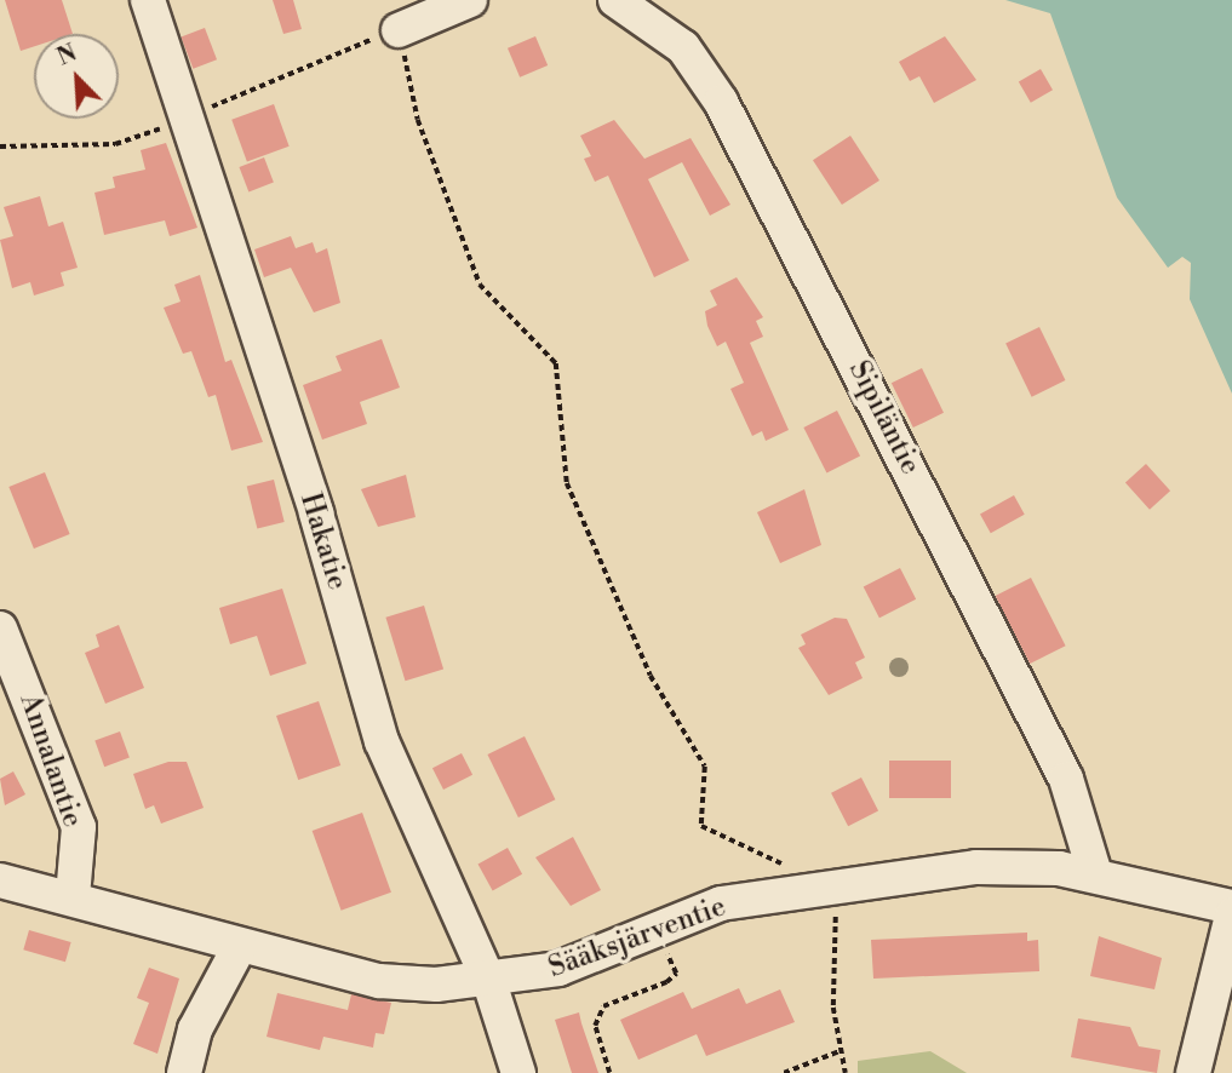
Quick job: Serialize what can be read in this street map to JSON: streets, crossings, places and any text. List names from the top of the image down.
{
  "streets": {
    "street": [
      "Sipiläntie",
      "Hakatie",
      "Annalantie",
      "Sääksjärventie"
    ]
  },
  "crossings": [
    ["Sipiläntie", "Sääksjärventie"],
    ["Hakatie", "Sääksjärventie"],
    ["Annalantie", "Sääksjärventie"]
  ],
  "north": "top left"
}
